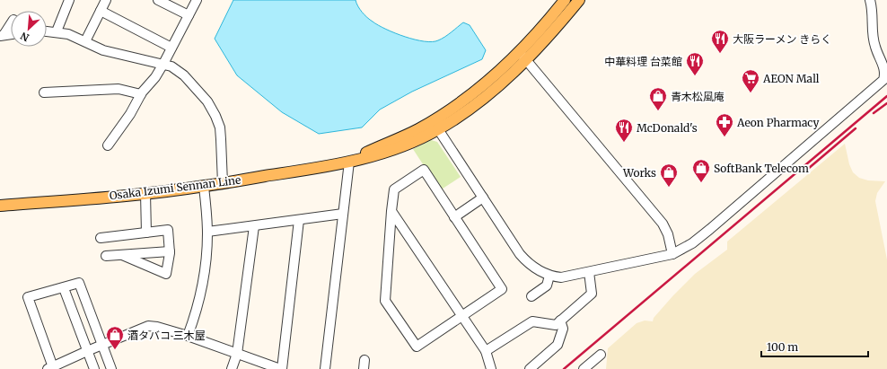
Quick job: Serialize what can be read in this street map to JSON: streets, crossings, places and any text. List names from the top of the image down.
{
  "streets": {
    "main road": ["Osaka Izumi Sennan Line"]
  },
  "places": {
    "restaurant": ["大阪ラーメン きらく", "中華料理 台菜館", "McDonald's"],
    "supermarket": ["AEON Mall"],
    "shop": [
      "青木松風庵",
      "SoftBank Telecom",
      "Works",
      "酒タバコ 三木屋"
    ],
    "pharmacy": ["Aeon Pharmacy"]
  },
  "scale_bar": "100 m",
  "north": "bottom left"
}
